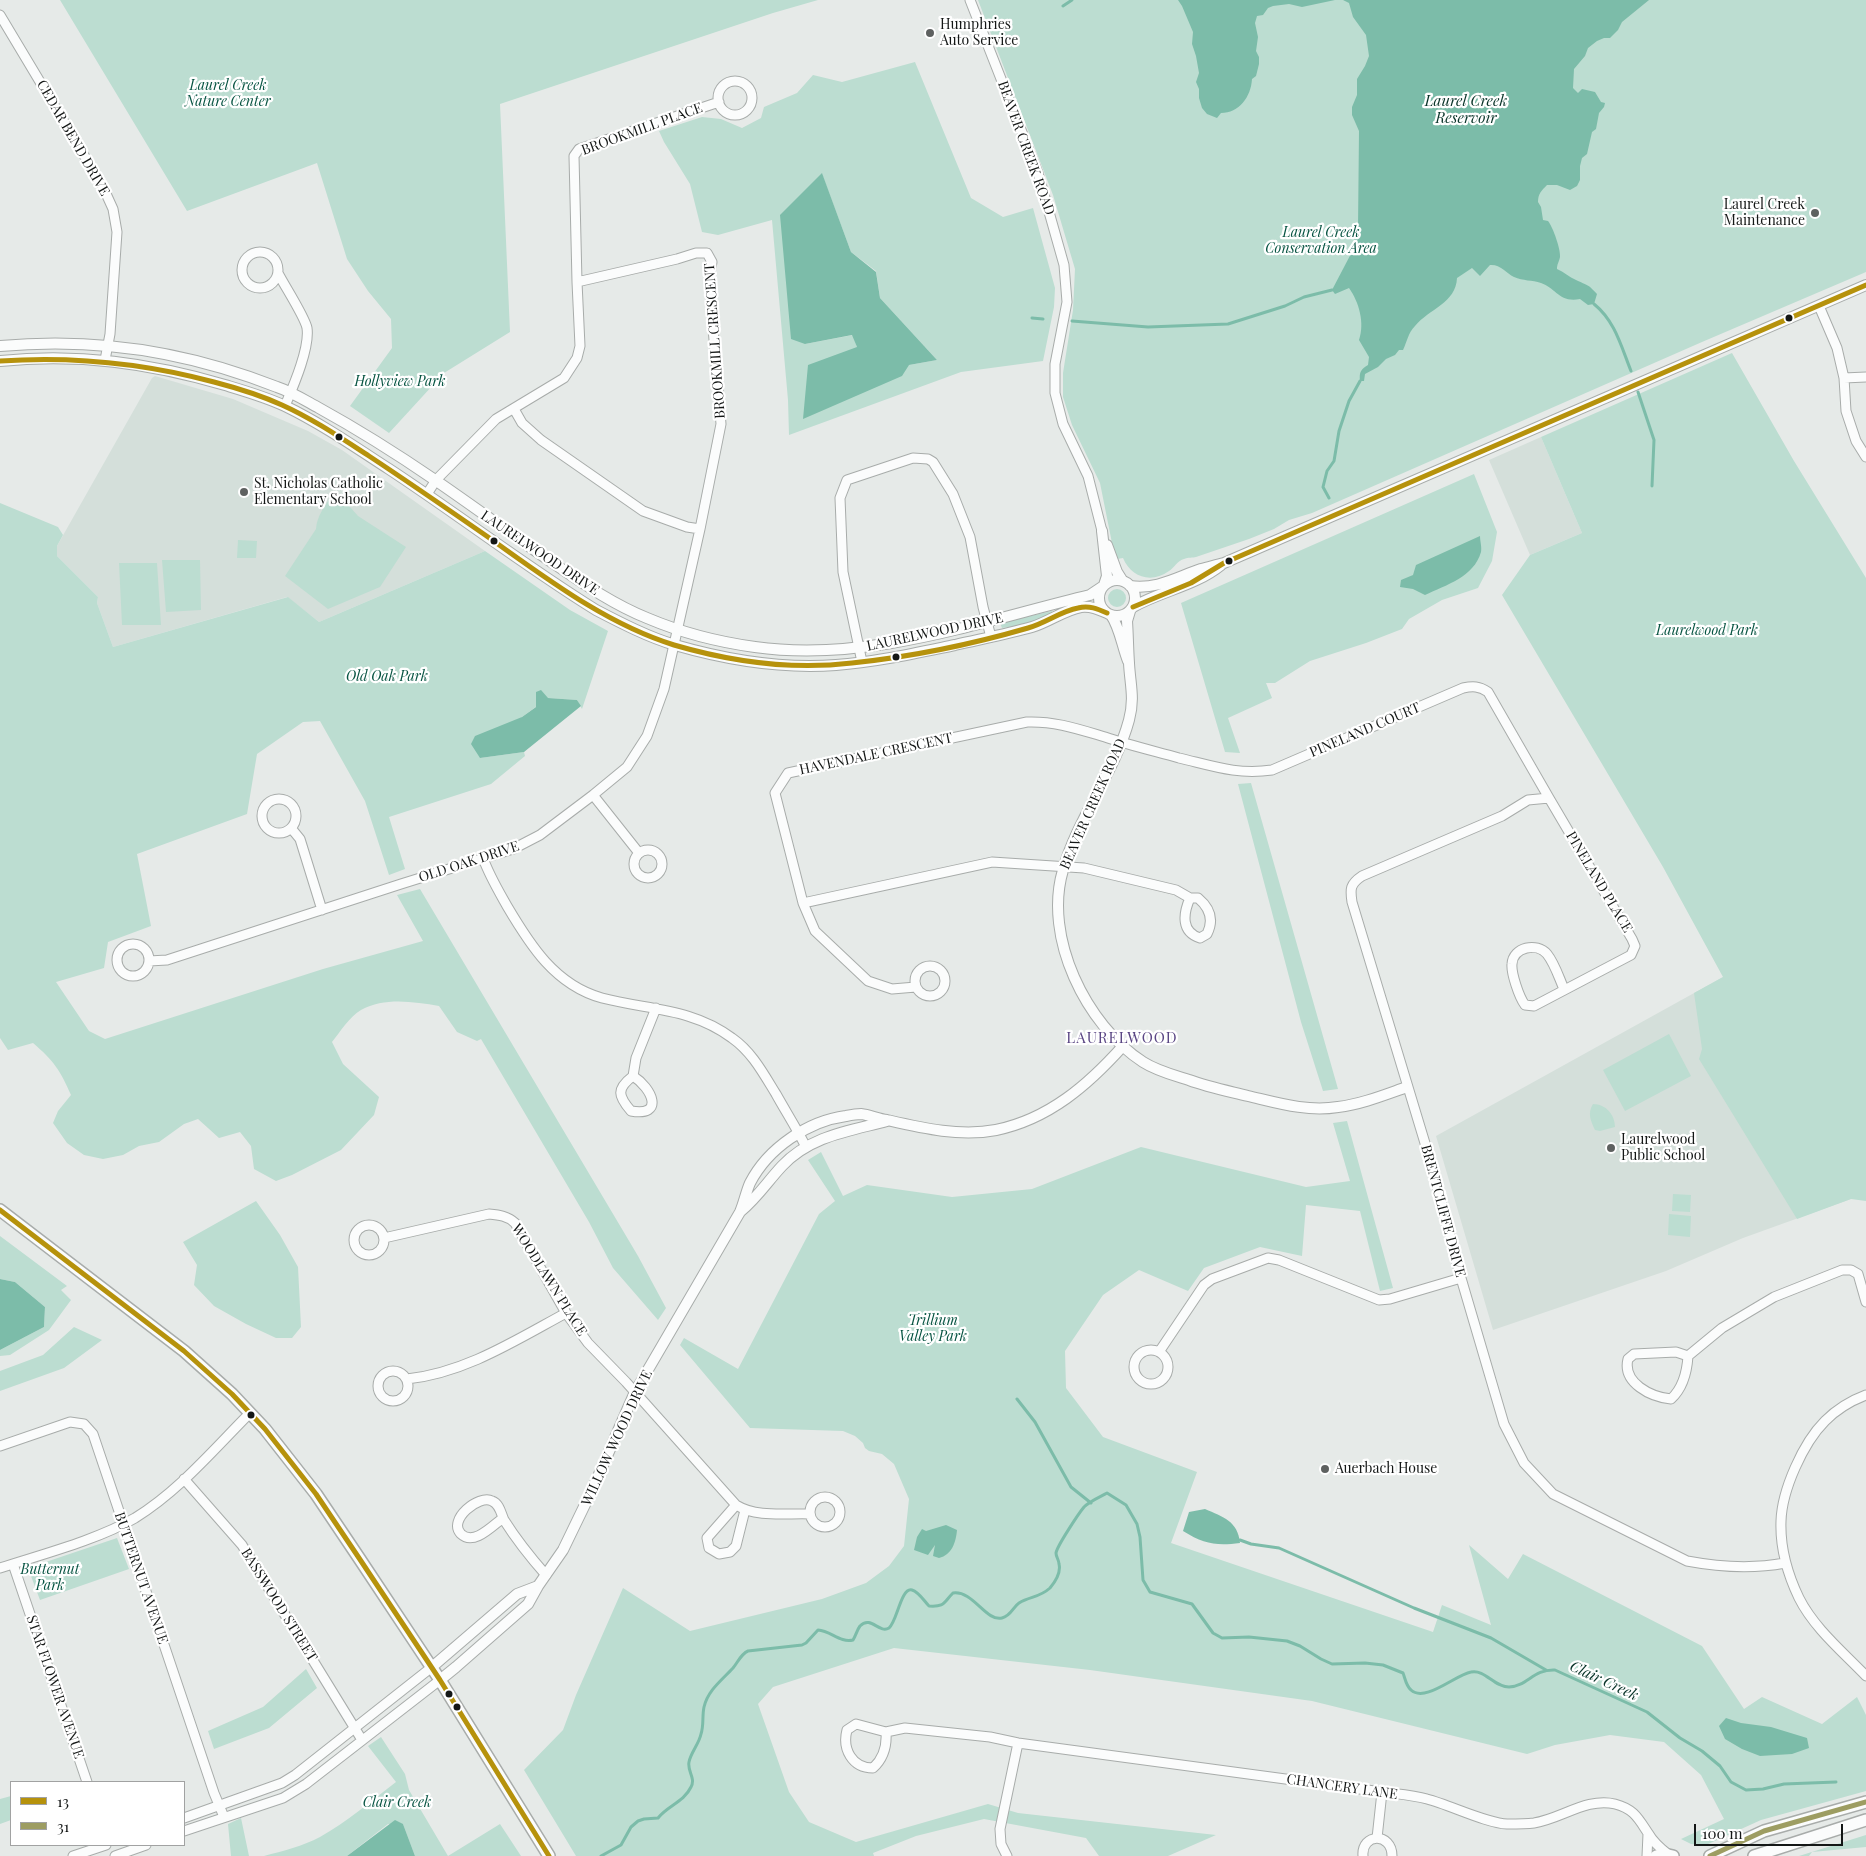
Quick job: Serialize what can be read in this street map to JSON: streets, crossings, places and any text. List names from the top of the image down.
{
  "streets": {
    "street": [
      "BROOKMILL PLACE",
      "CEDAR BEND DRIVE",
      "BEAVER CREEK ROAD",
      "BROOKMILL CRESCENT",
      "LAURELWOOD DRIVE",
      "PINELAND COURT",
      "HAVENDALE CRESCENT",
      "OLD OAK DRIVE",
      "PINELAND PLACE",
      "BRENTCLIFFE DRIVE",
      "WOODLAWN PLACE",
      "WILLOW WOOD DRIVE",
      "BUTTERNUT AVENUE",
      "BASSWOOD STREET",
      "STAR FLOWER AVENUE",
      "CHANCERY LANE"
    ]
  },
  "crossings": [
    ["BROOKMILL PLACE", "BROOKMILL CRESCENT"],
    ["CEDAR BEND DRIVE", "LAURELWOOD DRIVE"],
    ["BEAVER CREEK ROAD", "LAURELWOOD DRIVE"],
    ["BEAVER CREEK ROAD", "PINELAND COURT"],
    ["BEAVER CREEK ROAD", "HAVENDALE CRESCENT"],
    ["BEAVER CREEK ROAD", "BRENTCLIFFE DRIVE"],
    ["BEAVER CREEK ROAD", "WILLOW WOOD DRIVE"],
    ["BROOKMILL CRESCENT", "LAURELWOOD DRIVE"],
    ["BROOKMILL CRESCENT", "OLD OAK DRIVE"],
    ["LAURELWOOD DRIVE", "OLD OAK DRIVE"],
    ["PINELAND COURT", "HAVENDALE CRESCENT"],
    ["PINELAND COURT", "PINELAND PLACE"],
    ["PINELAND COURT", "BRENTCLIFFE DRIVE"],
    ["PINELAND PLACE", "BRENTCLIFFE DRIVE"],
    ["WOODLAWN PLACE", "WILLOW WOOD DRIVE"]
  ],
  "districts": ["LAURELWOOD"],
  "water": ["Laurel Creek Reservoir", "Clair Creek"],
  "parks": [
    "Laurel Creek Nature Center",
    "Laurel Creek Conservation Area",
    "Hollyview Park",
    "Laurelwood Park",
    "Old Oak Park",
    "Trillium Valley Park",
    "Butternut Park",
    "Clair Creek"
  ],
  "places": [
    "Humphries Auto Service",
    "Laurel Creek Maintenance",
    "St. Nicholas Catholic Elementary School",
    "Laurelwood Public School",
    "Auerbach House"
  ],
  "lines": ["transit line 13", "transit line 31"],
  "legend": ["13", "31"],
  "scale_bar": "100 m"
}
